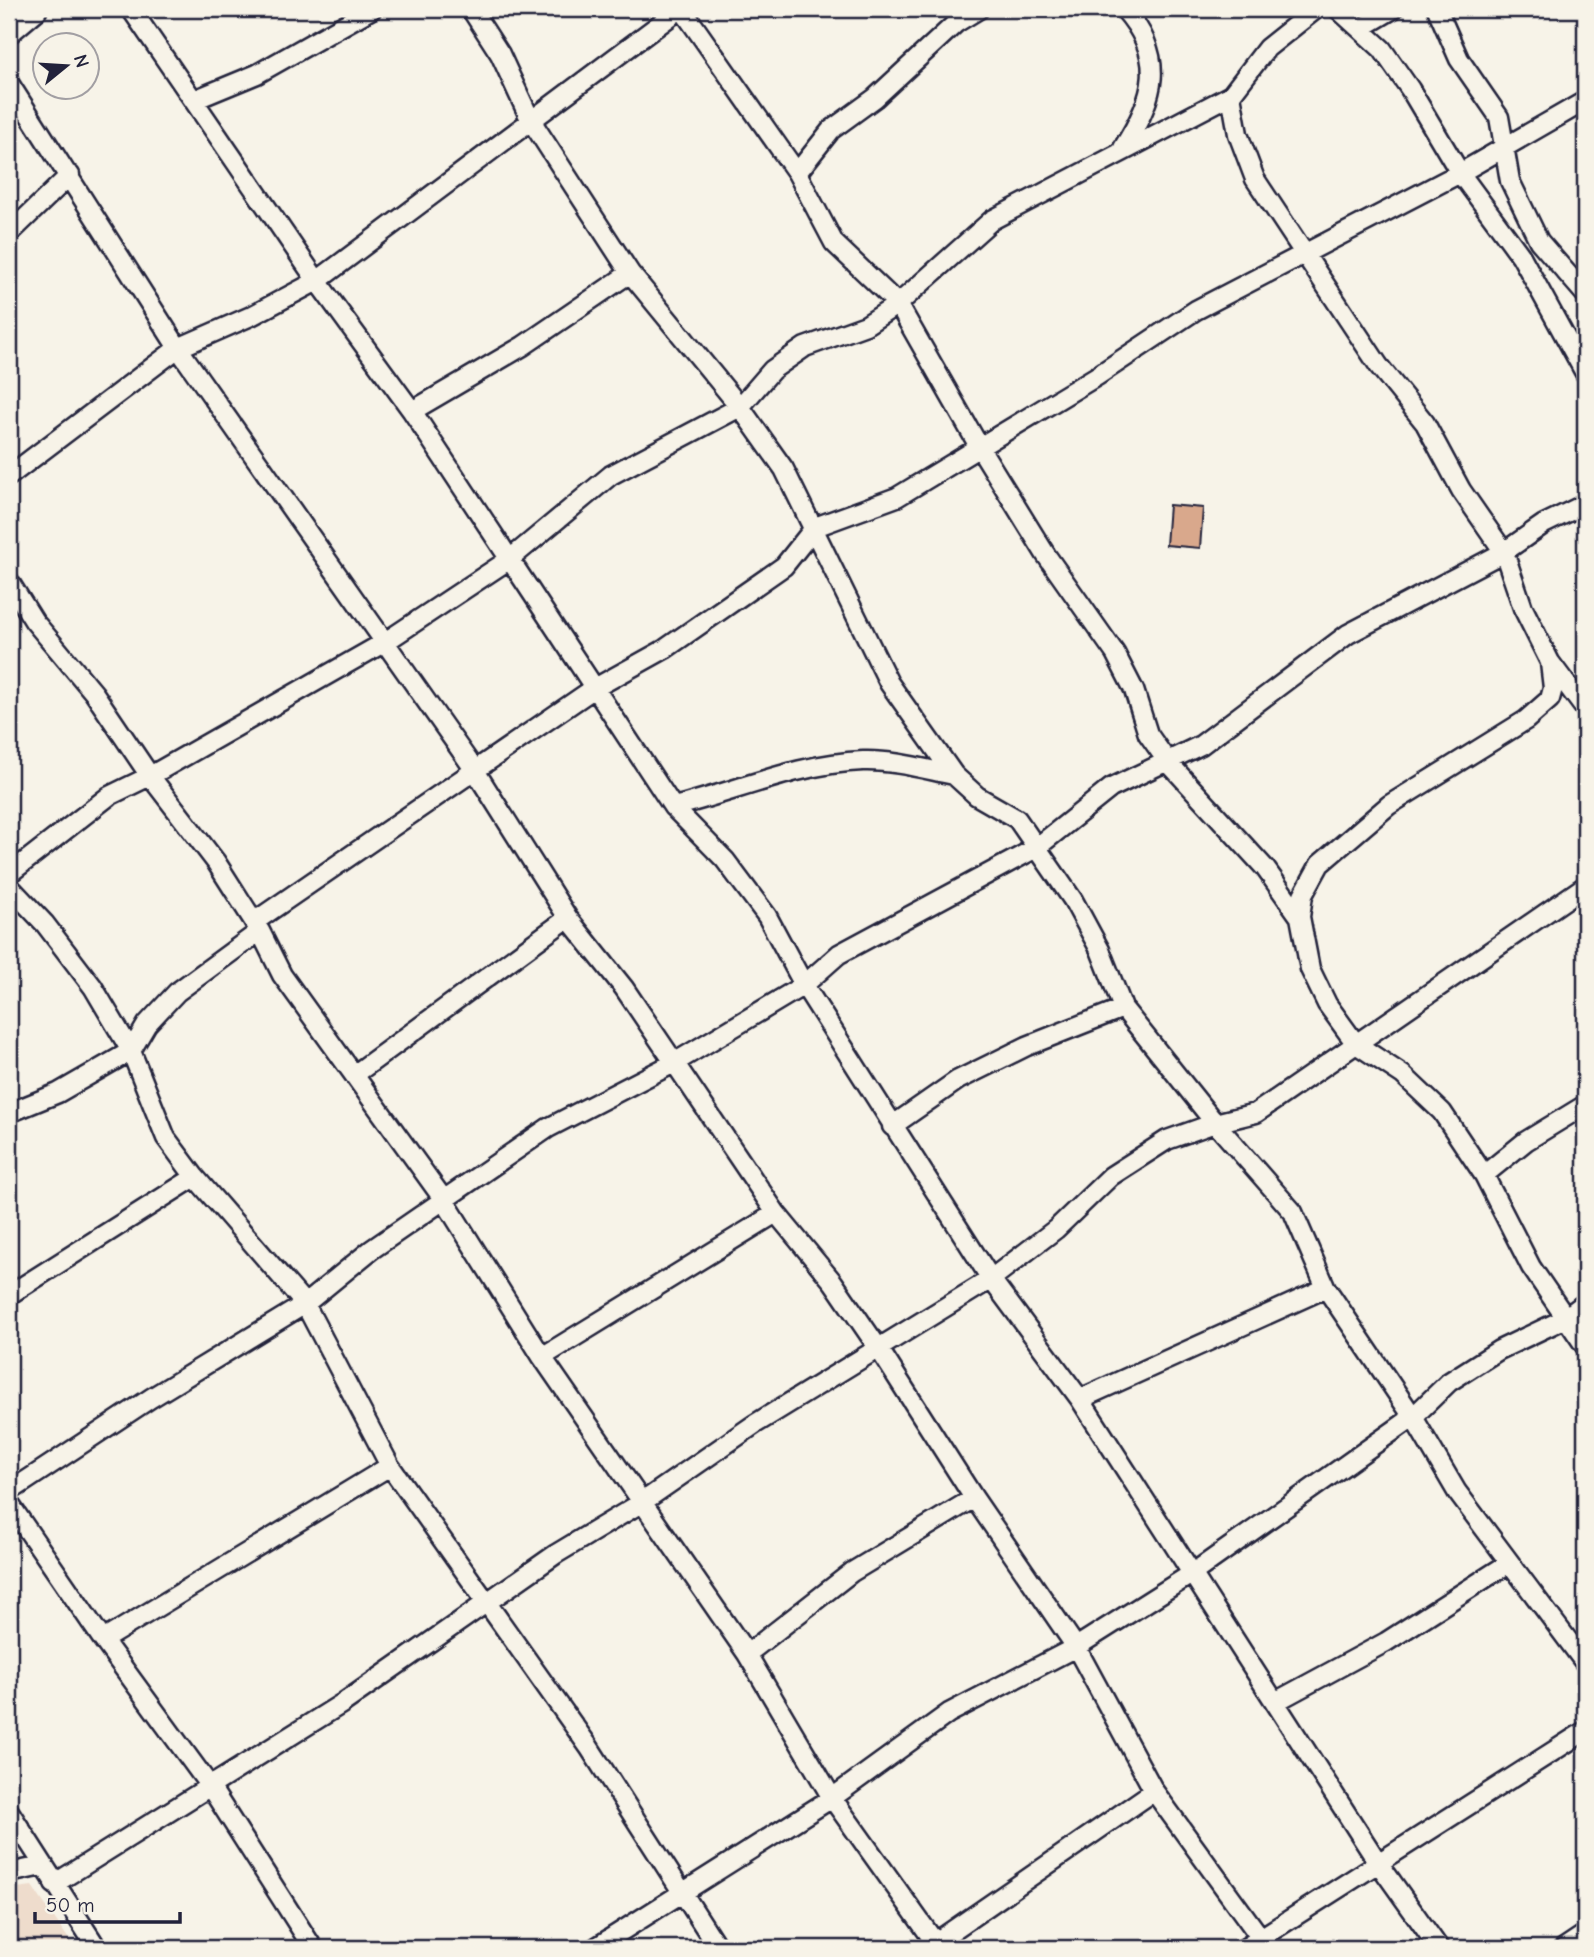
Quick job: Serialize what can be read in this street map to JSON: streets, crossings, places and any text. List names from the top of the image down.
{
  "scale_bar": "50 m",
  "north": "right"
}
